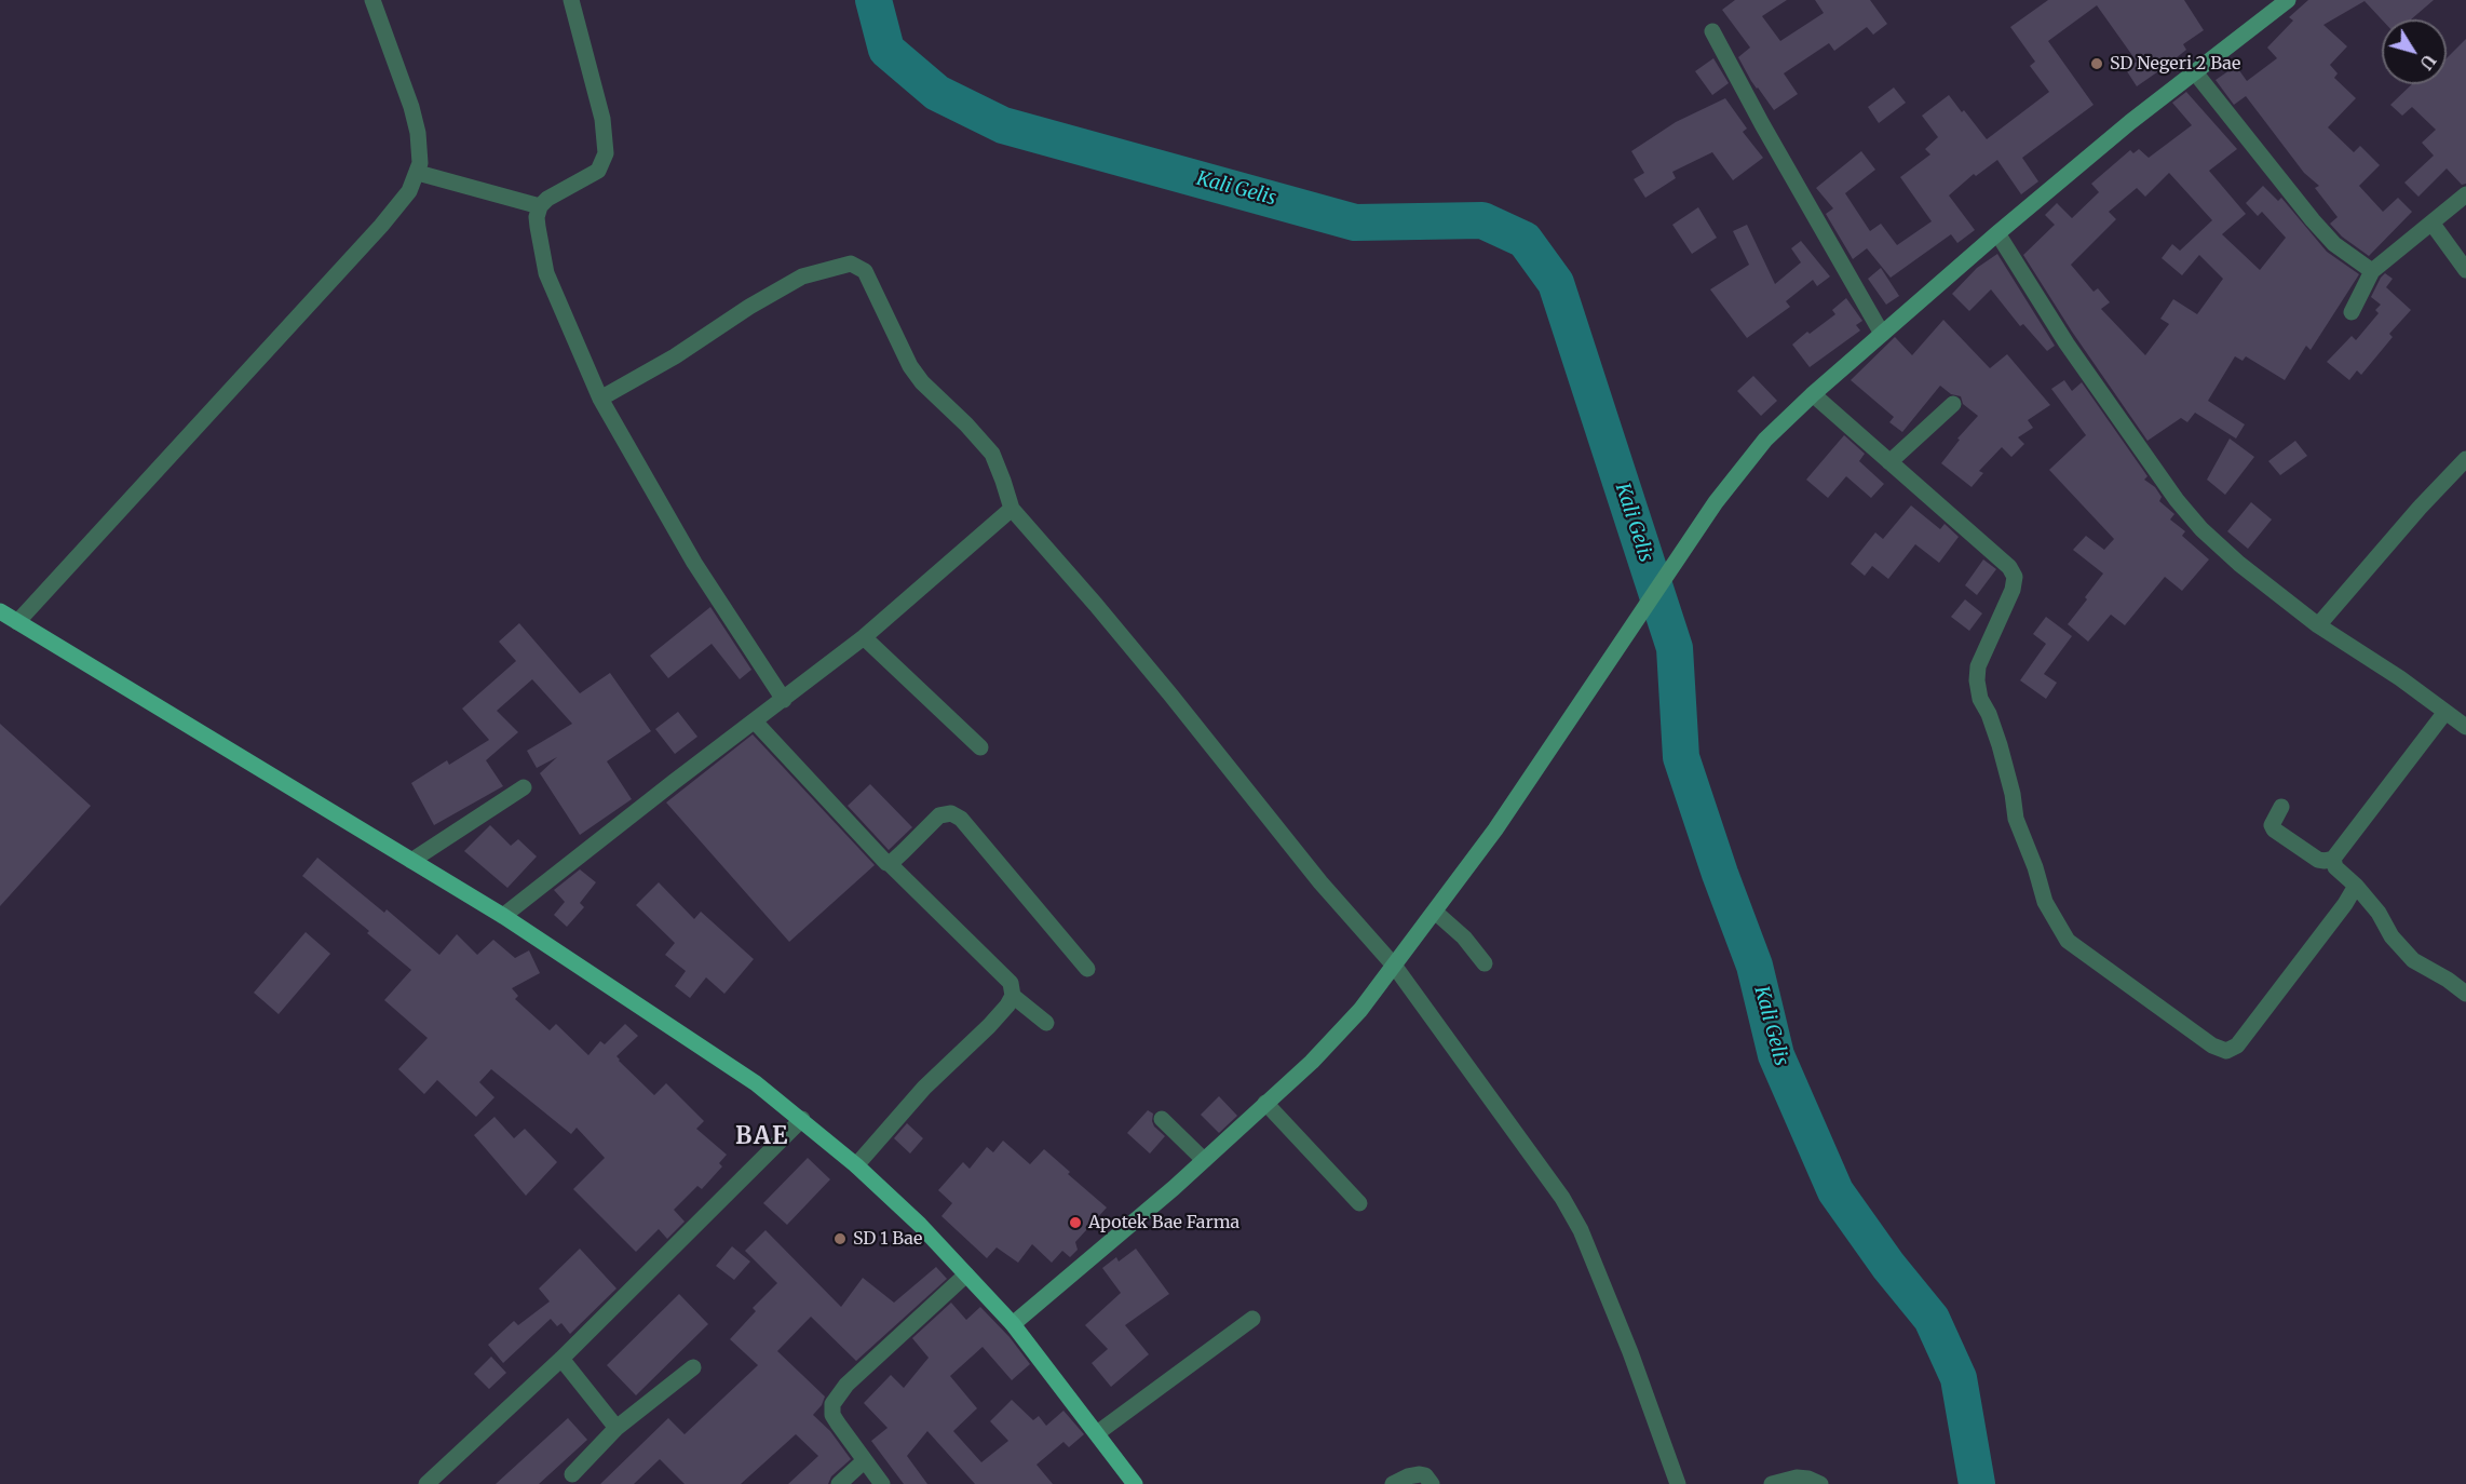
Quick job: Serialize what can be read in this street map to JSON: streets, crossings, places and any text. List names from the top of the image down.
{
  "districts": ["BAE"],
  "water": ["Kali Gelis"],
  "places": ["SD Negeri 2 Bae", "Apotek Bae Farma", "SD 1 Bae"],
  "north": "bottom right"
}
